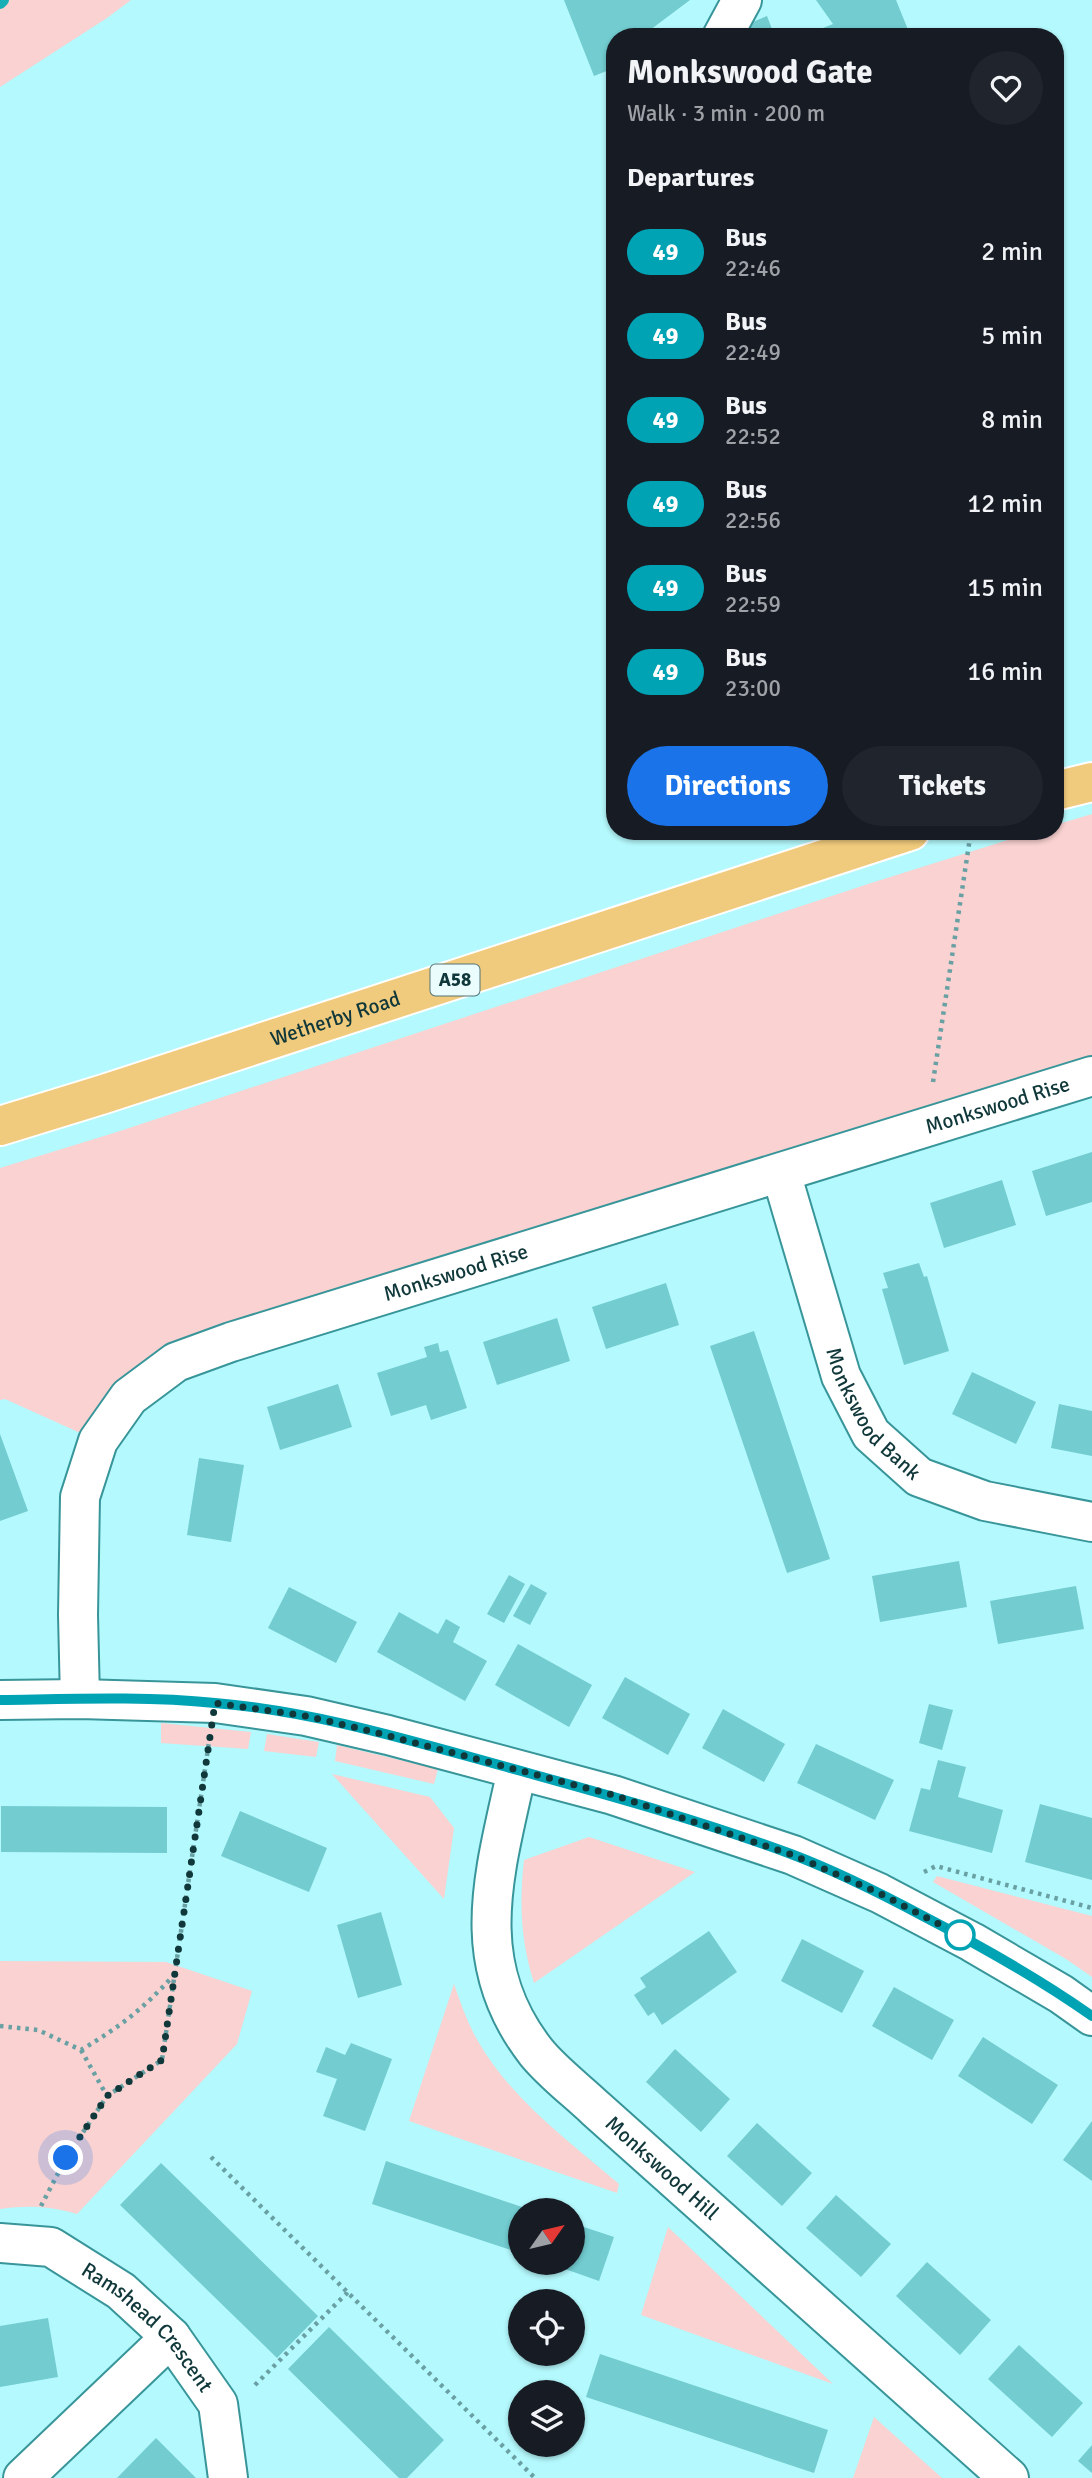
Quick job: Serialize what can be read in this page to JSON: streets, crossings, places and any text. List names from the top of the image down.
{
  "streets": {
    "main road": ["A58", "Wetherby Road"],
    "street": [
      "Monkswood Rise",
      "Monkswood Bank",
      "Monkswood Hill",
      "Ramshead Crescent"
    ]
  },
  "crossings": [
    ["Monkswood Rise", "Monkswood Bank"]
  ],
  "lines": ["bus line 49"],
  "north": "top right",
  "page": {
    "heading": [
      ["Monkswood Gate", "Walk · 3 min · 200 m"],
      "Departures"
    ],
    "list": [
      {
        "mark": "49",
        "name": "Bus",
        "note": "22:46",
        "value": "2 min"
      },
      {
        "mark": "49",
        "name": "Bus",
        "note": "22:49",
        "value": "5 min"
      },
      {
        "mark": "49",
        "name": "Bus",
        "note": "22:52",
        "value": "8 min"
      },
      {
        "mark": "49",
        "name": "Bus",
        "note": "22:56",
        "value": "12 min"
      },
      {
        "mark": "49",
        "name": "Bus",
        "note": "22:59",
        "value": "15 min"
      },
      {
        "mark": "49",
        "name": "Bus",
        "note": "23:00",
        "value": "16 min"
      }
    ],
    "buttons": ["Directions", "Tickets"]
  }
}
